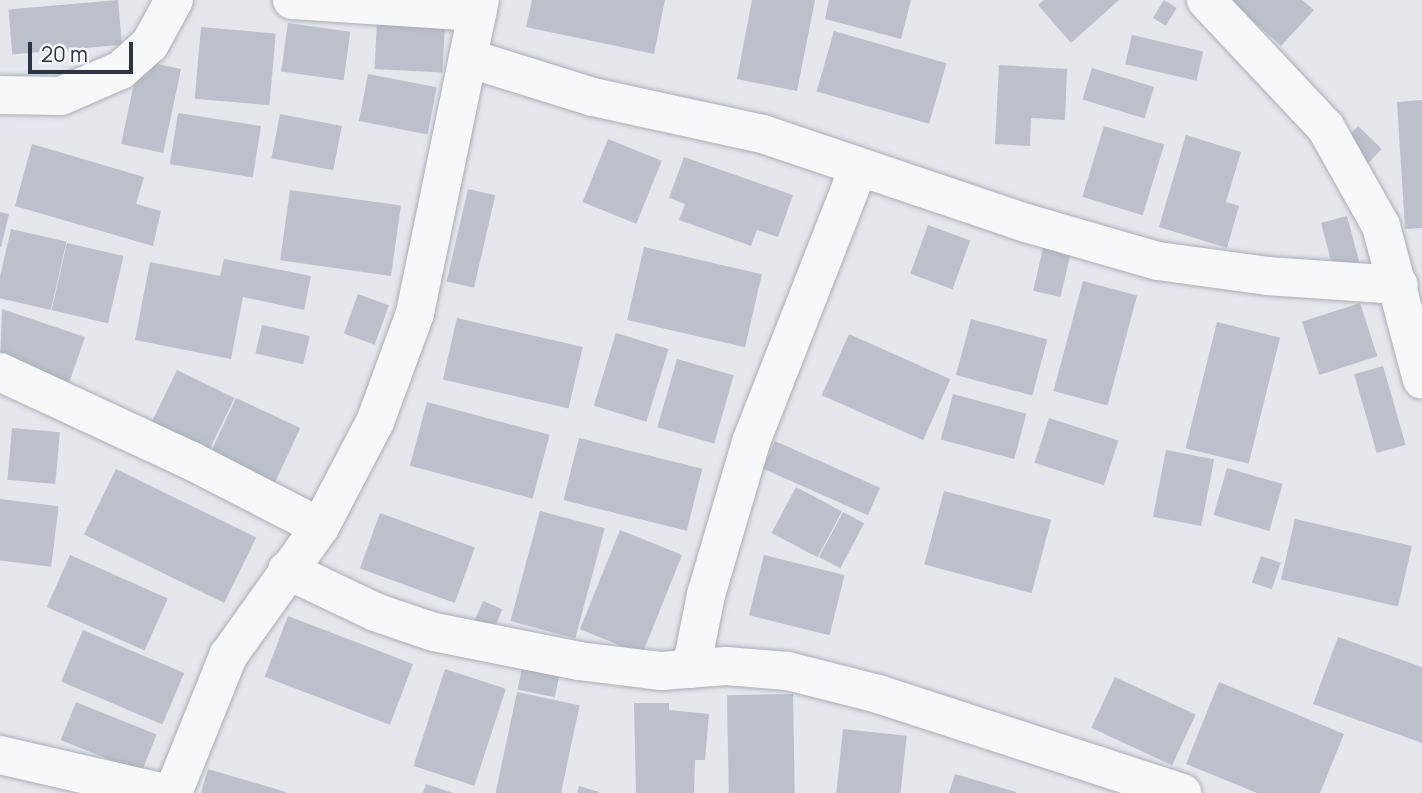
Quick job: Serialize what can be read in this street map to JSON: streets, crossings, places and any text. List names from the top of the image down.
{
  "scale_bar": "20 m"
}
